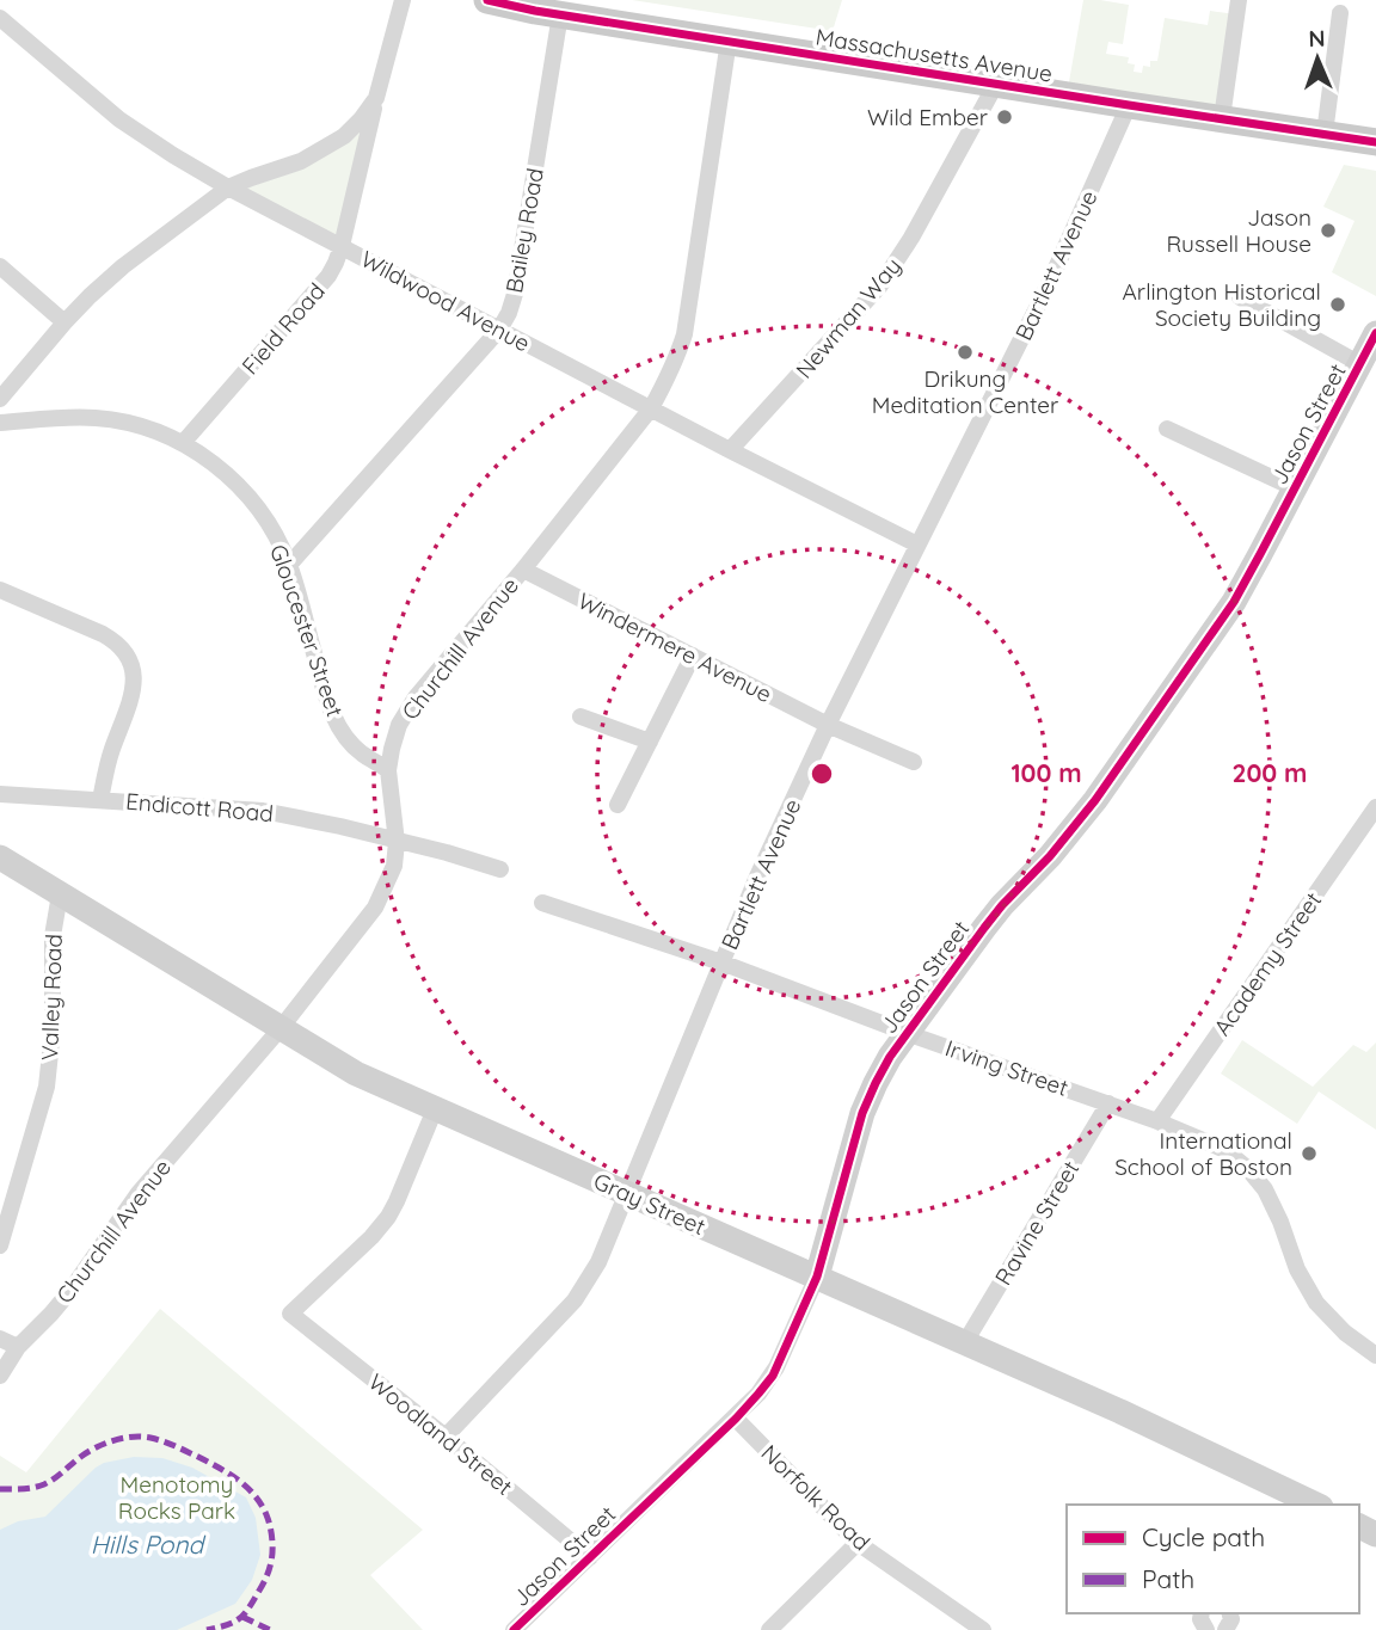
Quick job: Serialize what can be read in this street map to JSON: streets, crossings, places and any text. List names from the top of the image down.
{
  "streets": {
    "main road": ["Massachusetts Avenue"],
    "street": [
      "Bailey Road",
      "Bartlett Avenue",
      "Wildwood Avenue",
      "Newman Way",
      "Field Road",
      "Jason Street",
      "Gloucester Street",
      "Windermere Avenue",
      "Churchill Avenue",
      "Endicott Road",
      "Academy Street",
      "Valley Road",
      "Irving Street",
      "Gray Street",
      "Ravine Street",
      "Woodland Street",
      "Norfolk Road"
    ]
  },
  "crossings": [
    ["Massachusetts Avenue", "Bailey Road"],
    ["Massachusetts Avenue", "Bartlett Avenue"],
    ["Massachusetts Avenue", "Newman Way"],
    ["Massachusetts Avenue", "Churchill Avenue"],
    ["Bailey Road", "Wildwood Avenue"],
    ["Bailey Road", "Gloucester Street"],
    ["Bartlett Avenue", "Wildwood Avenue"],
    ["Bartlett Avenue", "Windermere Avenue"],
    ["Bartlett Avenue", "Irving Street"],
    ["Bartlett Avenue", "Gray Street"],
    ["Bartlett Avenue", "Woodland Street"],
    ["Wildwood Avenue", "Newman Way"],
    ["Wildwood Avenue", "Field Road"],
    ["Wildwood Avenue", "Churchill Avenue"],
    ["Field Road", "Gloucester Street"],
    ["Jason Street", "Irving Street"],
    ["Jason Street", "Gray Street"],
    ["Jason Street", "Woodland Street"],
    ["Jason Street", "Norfolk Road"],
    ["Gloucester Street", "Churchill Avenue"],
    ["Windermere Avenue", "Churchill Avenue"],
    ["Churchill Avenue", "Endicott Road"],
    ["Churchill Avenue", "Gray Street"],
    ["Academy Street", "Irving Street"],
    ["Valley Road", "Gray Street"],
    ["Irving Street", "Ravine Street"],
    ["Gray Street", "Ravine Street"],
    ["Gray Street", "Woodland Street"]
  ],
  "water": ["Hills Pond"],
  "parks": ["Menotomy Rocks Park"],
  "places": [
    "Wild Ember",
    "Jason Russell House",
    "Arlington Historical Society Building",
    "Drikung Meditation Center",
    "International School of Boston"
  ],
  "legend": ["Cycle path", "Path"],
  "north": "top",
  "rings": ["100 m", "200 m"]
}
